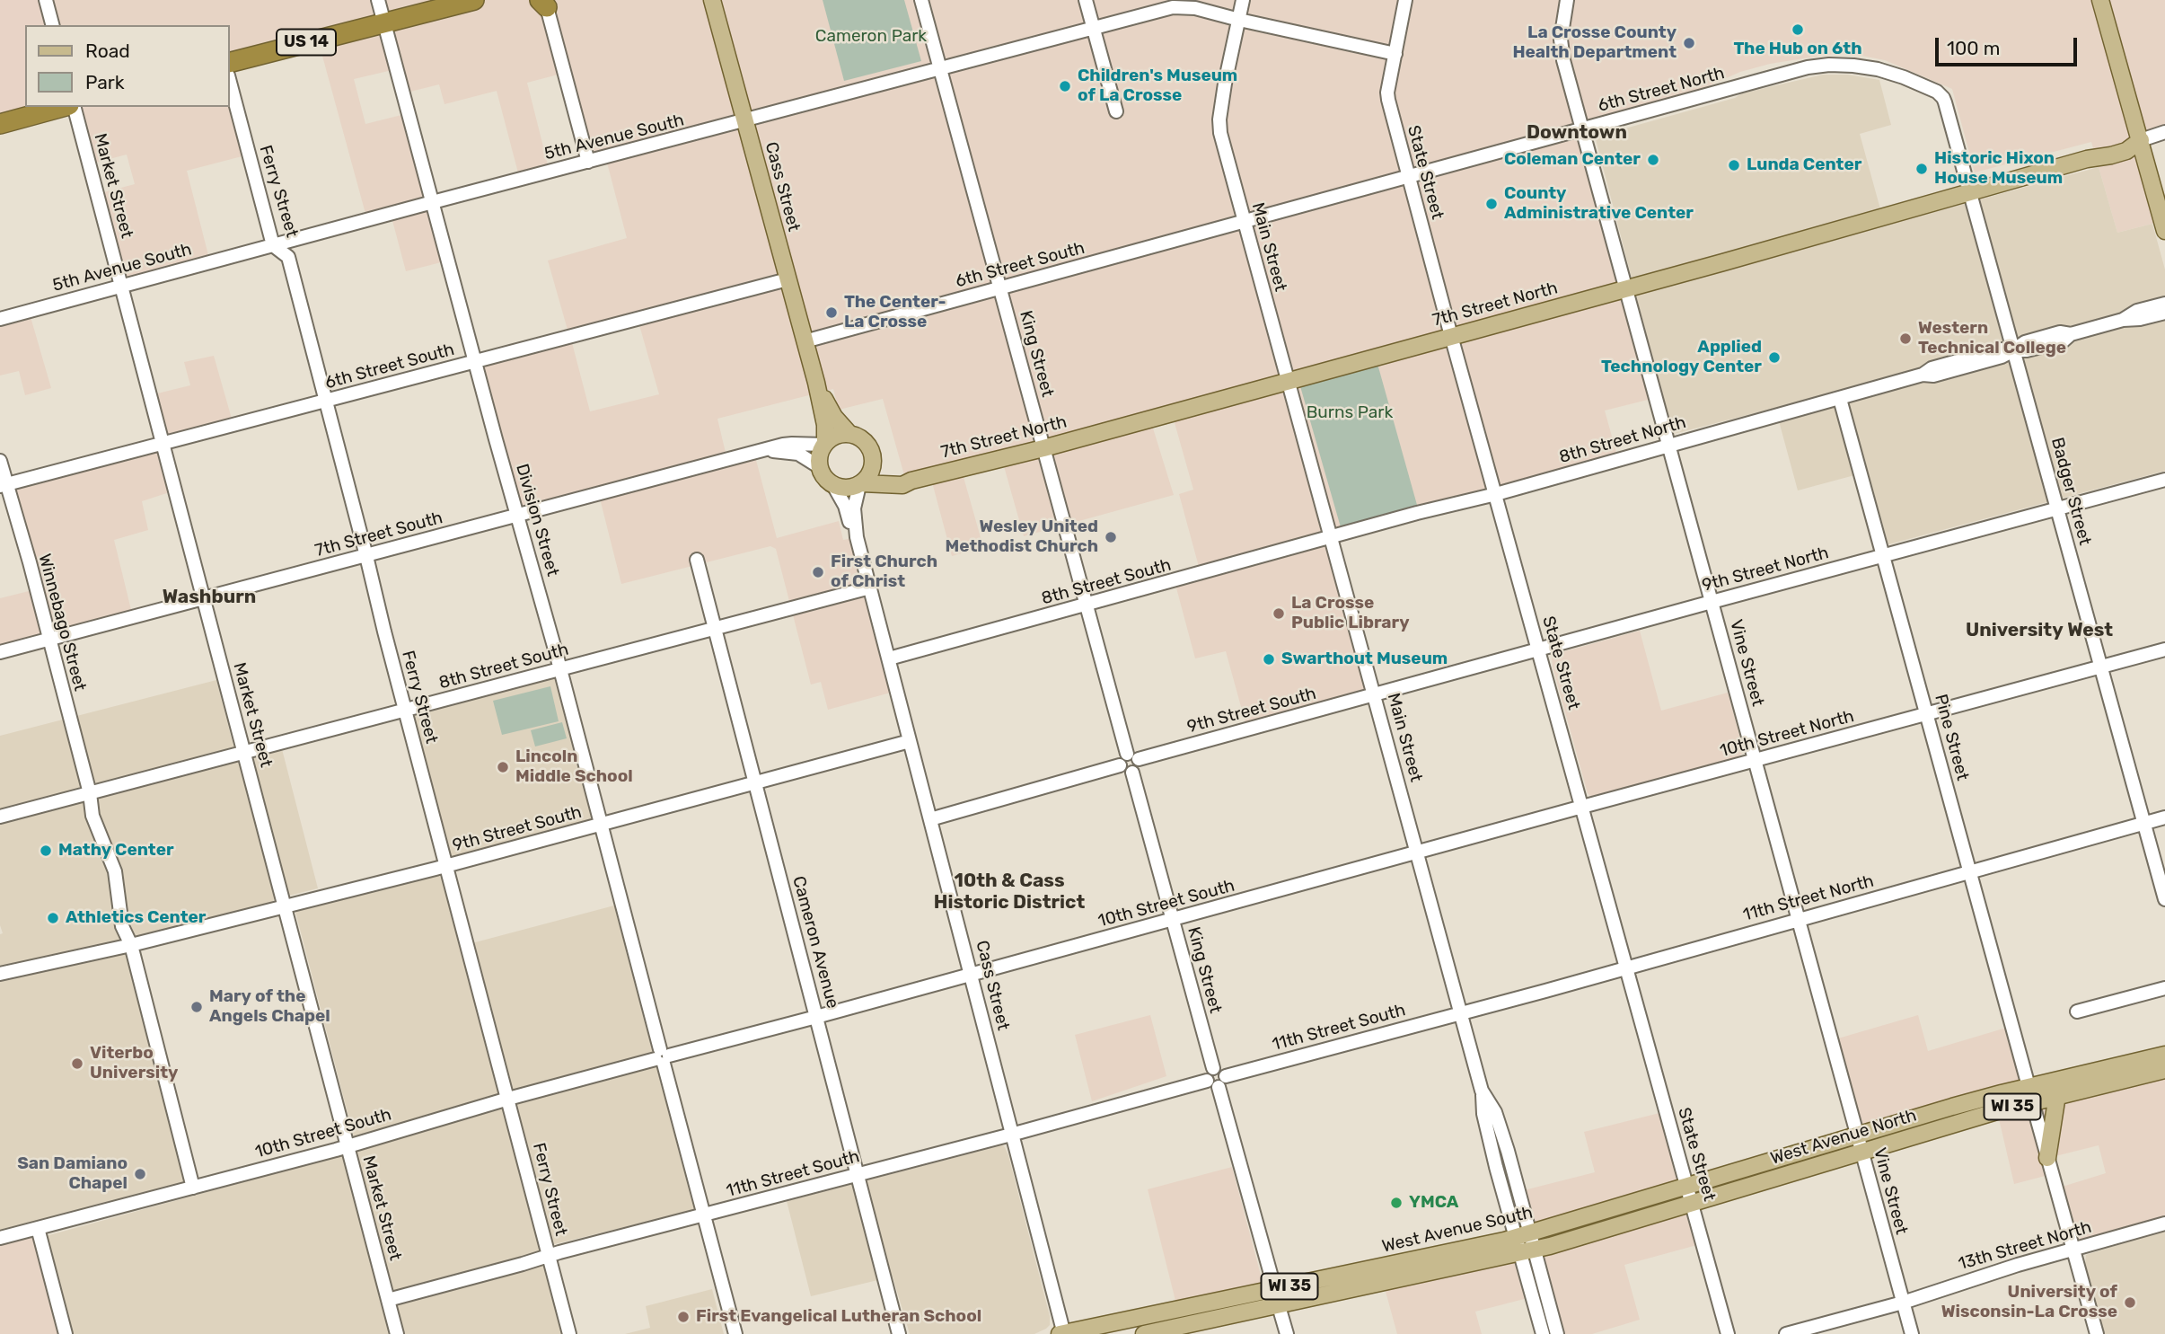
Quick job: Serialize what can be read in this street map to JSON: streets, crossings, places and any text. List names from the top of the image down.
{
  "streets": {
    "highway": ["US 14"],
    "main road": [
      "Cass Street",
      "7th Street North",
      "WI 35",
      "West Avenue North",
      "West Avenue South"
    ],
    "street": [
      "6th Street North",
      "5th Avenue South",
      "State Street",
      "Market Street",
      "Ferry Street",
      "Main Street",
      "6th Street South",
      "King Street",
      "8th Street North",
      "Badger Street",
      "Division Street",
      "7th Street South",
      "9th Street North",
      "8th Street South",
      "Winnebago Street",
      "Vine Street",
      "9th Street South",
      "10th Street North",
      "Pine Street",
      "11th Street North",
      "10th Street South",
      "Cameron Avenue",
      "11th Street South",
      "13th Street North"
    ]
  },
  "crossings": [
    ["US 14", "Division Street"],
    ["6th Street North", "State Street"],
    ["6th Street North", "Main Street"],
    ["6th Street North", "6th Street South"],
    ["6th Street North", "Badger Street"],
    ["6th Street North", "Vine Street"],
    ["5th Avenue South", "State Street"],
    ["5th Avenue South", "Market Street"],
    ["5th Avenue South", "Cass Street"],
    ["5th Avenue South", "Ferry Street"],
    ["5th Avenue South", "Main Street"],
    ["5th Avenue South", "King Street"],
    ["5th Avenue South", "Division Street"],
    ["State Street", "7th Street North"],
    ["State Street", "8th Street North"],
    ["State Street", "9th Street North"],
    ["State Street", "10th Street North"],
    ["State Street", "11th Street North"],
    ["State Street", "West Avenue North"],
    ["State Street", "West Avenue South"],
    ["Market Street", "6th Street South"],
    ["Market Street", "7th Street South"],
    ["Market Street", "8th Street South"],
    ["Market Street", "9th Street South"],
    ["Market Street", "10th Street South"],
    ["Market Street", "11th Street South"],
    ["Cass Street", "6th Street South"],
    ["Cass Street", "7th Street North"],
    ["Cass Street", "7th Street South"],
    ["Cass Street", "8th Street South"],
    ["Cass Street", "9th Street South"],
    ["Cass Street", "10th Street South"],
    ["Cass Street", "11th Street South"],
    ["Cass Street", "West Avenue South"],
    ["Ferry Street", "6th Street South"],
    ["Ferry Street", "7th Street South"],
    ["Ferry Street", "8th Street South"],
    ["Ferry Street", "9th Street South"],
    ["Ferry Street", "10th Street South"],
    ["Ferry Street", "11th Street South"],
    ["Main Street", "6th Street South"],
    ["Main Street", "7th Street North"],
    ["Main Street", "8th Street North"],
    ["Main Street", "9th Street North"],
    ["Main Street", "8th Street South"],
    ["Main Street", "9th Street South"],
    ["Main Street", "10th Street North"],
    ["Main Street", "11th Street North"],
    ["Main Street", "10th Street South"],
    ["Main Street", "11th Street South"],
    ["Main Street", "West Avenue North"],
    ["Main Street", "West Avenue South"],
    ["6th Street South", "King Street"],
    ["6th Street South", "Division Street"],
    ["6th Street South", "Winnebago Street"],
    ["7th Street North", "King Street"],
    ["7th Street North", "Badger Street"],
    ["7th Street North", "7th Street South"],
    ["7th Street North", "Vine Street"],
    ["King Street", "8th Street South"],
    ["King Street", "9th Street South"],
    ["King Street", "10th Street South"],
    ["King Street", "11th Street South"],
    ["King Street", "West Avenue South"],
    ["8th Street North", "Badger Street"],
    ["8th Street North", "8th Street South"],
    ["8th Street North", "Vine Street"],
    ["8th Street North", "Pine Street"],
    ["Badger Street", "9th Street North"],
    ["Badger Street", "10th Street North"],
    ["Badger Street", "11th Street North"],
    ["Division Street", "7th Street South"],
    ["Division Street", "8th Street South"],
    ["Division Street", "9th Street South"],
    ["Division Street", "10th Street South"],
    ["Division Street", "11th Street South"],
    ["7th Street South", "Winnebago Street"],
    ["9th Street North", "Vine Street"],
    ["9th Street North", "9th Street South"],
    ["9th Street North", "Pine Street"],
    ["8th Street South", "Winnebago Street"],
    ["8th Street South", "Cameron Avenue"],
    ["Winnebago Street", "9th Street South"],
    ["Winnebago Street", "10th Street South"],
    ["Vine Street", "10th Street North"],
    ["Vine Street", "11th Street North"],
    ["Vine Street", "West Avenue North"],
    ["Vine Street", "West Avenue South"],
    ["Vine Street", "13th Street North"],
    ["9th Street South", "Cameron Avenue"],
    ["10th Street North", "Pine Street"],
    ["10th Street North", "10th Street South"],
    ["Pine Street", "11th Street North"],
    ["Pine Street", "West Avenue North"],
    ["Pine Street", "13th Street North"],
    ["11th Street North", "11th Street South"],
    ["10th Street South", "Cameron Avenue"],
    ["Cameron Avenue", "11th Street South"],
    ["West Avenue North", "West Avenue South"]
  ],
  "districts": [
    "Downtown",
    "Washburn",
    "University West",
    "10th & Cass Historic District"
  ],
  "parks": ["Cameron Park", "Burns Park"],
  "places": [
    "The Hub on 6th",
    "La Crosse County Health Department",
    "Children's Museum of La Crosse",
    "Coleman Center",
    "Lunda Center",
    "Historic Hixon House Museum",
    "County Administrative Center",
    "The Center- La Crosse",
    "Western Technical College",
    "Applied Technology Center",
    "Wesley United Methodist Church",
    "First Church of Christ",
    "La Crosse Public Library",
    "Swarthout Museum",
    "Lincoln Middle School",
    "Mathy Center",
    "Athletics Center",
    "Mary of the Angels Chapel",
    "Viterbo University",
    "San Damiano Chapel",
    "YMCA",
    "University of Wisconsin-La Crosse",
    "First Evangelical Lutheran School"
  ],
  "legend": ["Road", "Park"],
  "scale_bar": "100 m"
}
